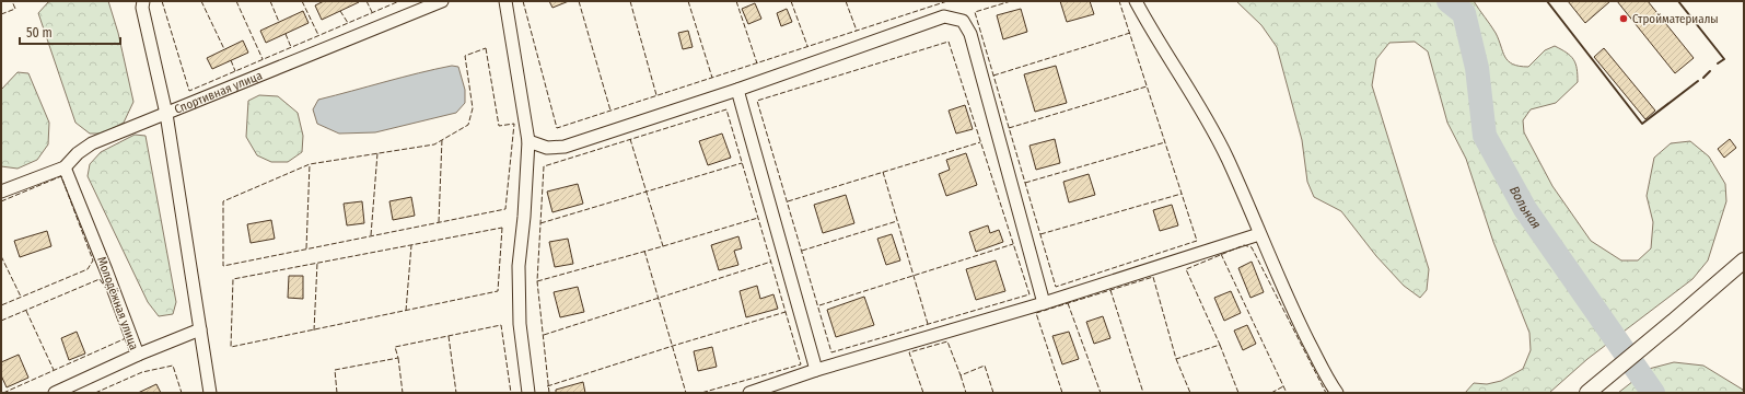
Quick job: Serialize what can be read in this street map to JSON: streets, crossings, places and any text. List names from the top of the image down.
{
  "streets": {
    "street": ["Спортивная улица", "Молодёжная улица"]
  },
  "crossings": [
    ["Спортивная улица", "Молодёжная улица"]
  ],
  "water": ["Вольная"],
  "places": ["Стройматериалы"],
  "scale_bar": "50 m"
}
